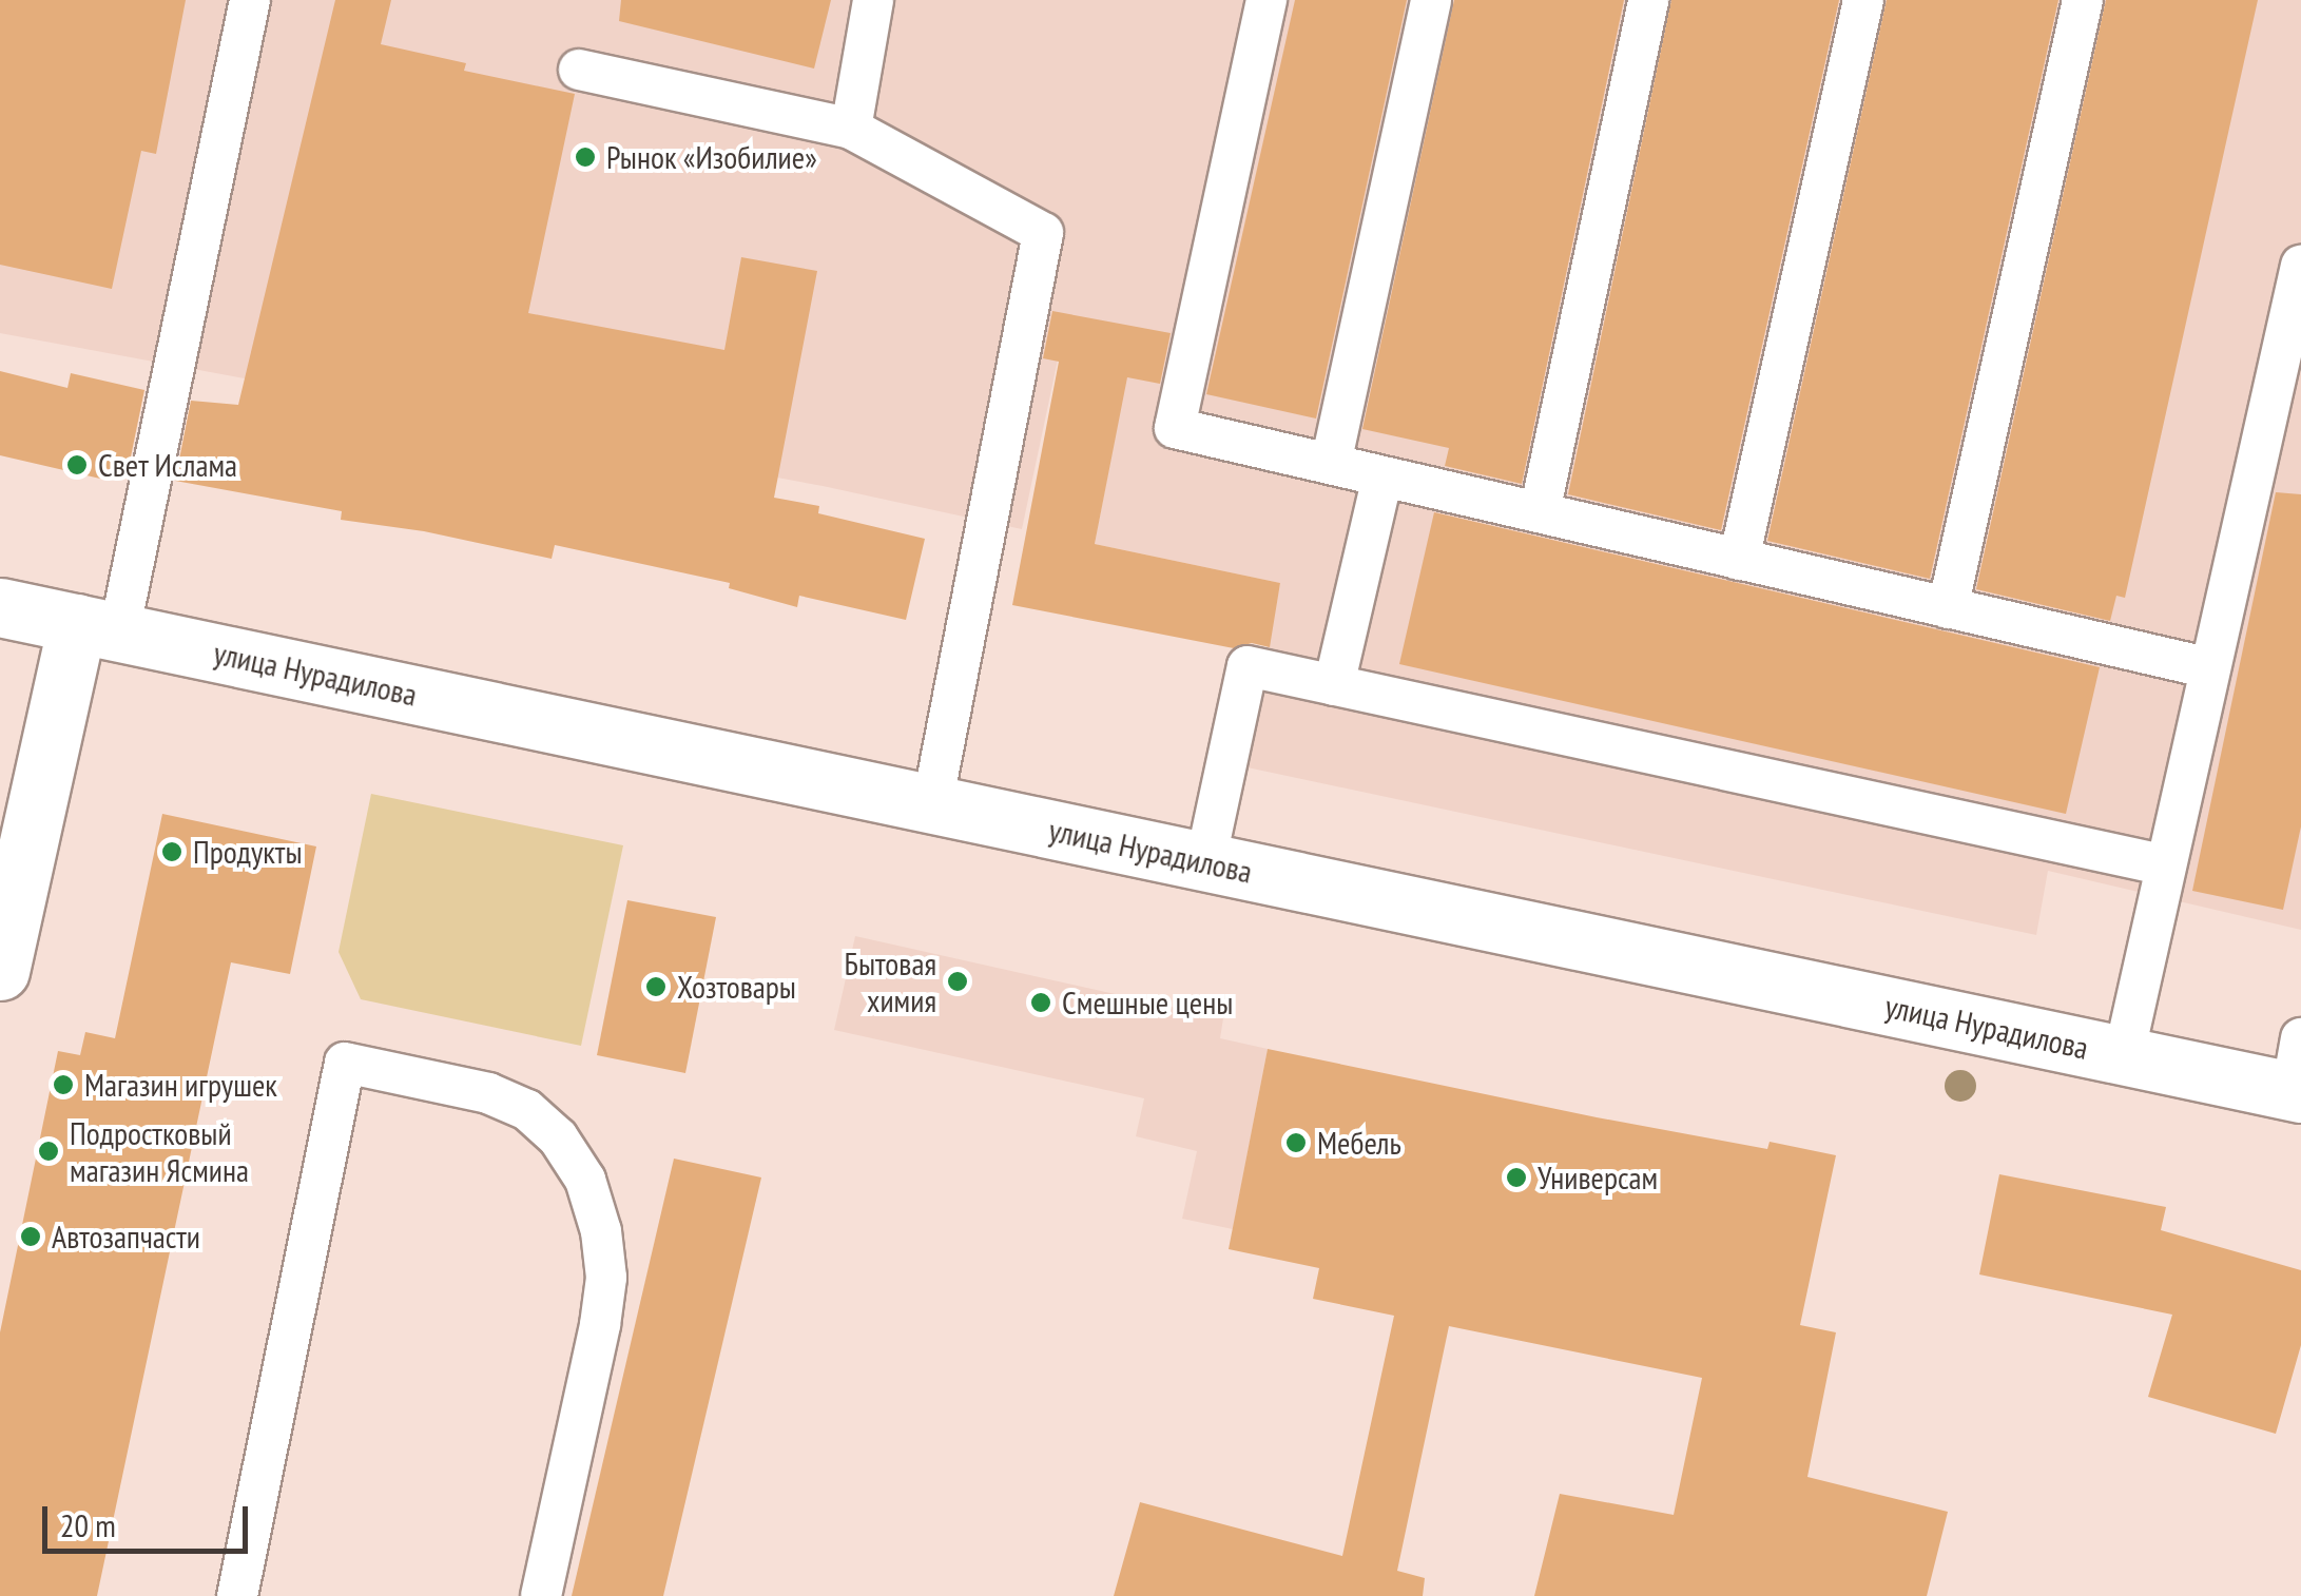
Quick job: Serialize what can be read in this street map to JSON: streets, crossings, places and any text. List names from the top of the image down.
{
  "streets": {
    "street": ["улица Нурадилова"]
  },
  "places": [
    "Рынок «Изобилие»",
    "Свет Ислама",
    "Продукты",
    "Бытовая химия",
    "Хозтовары",
    "Смешные цены",
    "Магазин игрушек",
    "Мебель",
    "Подростковый магазин Ясмина",
    "Универсам",
    "Автозапчасти"
  ],
  "scale_bar": "20 m"
}
